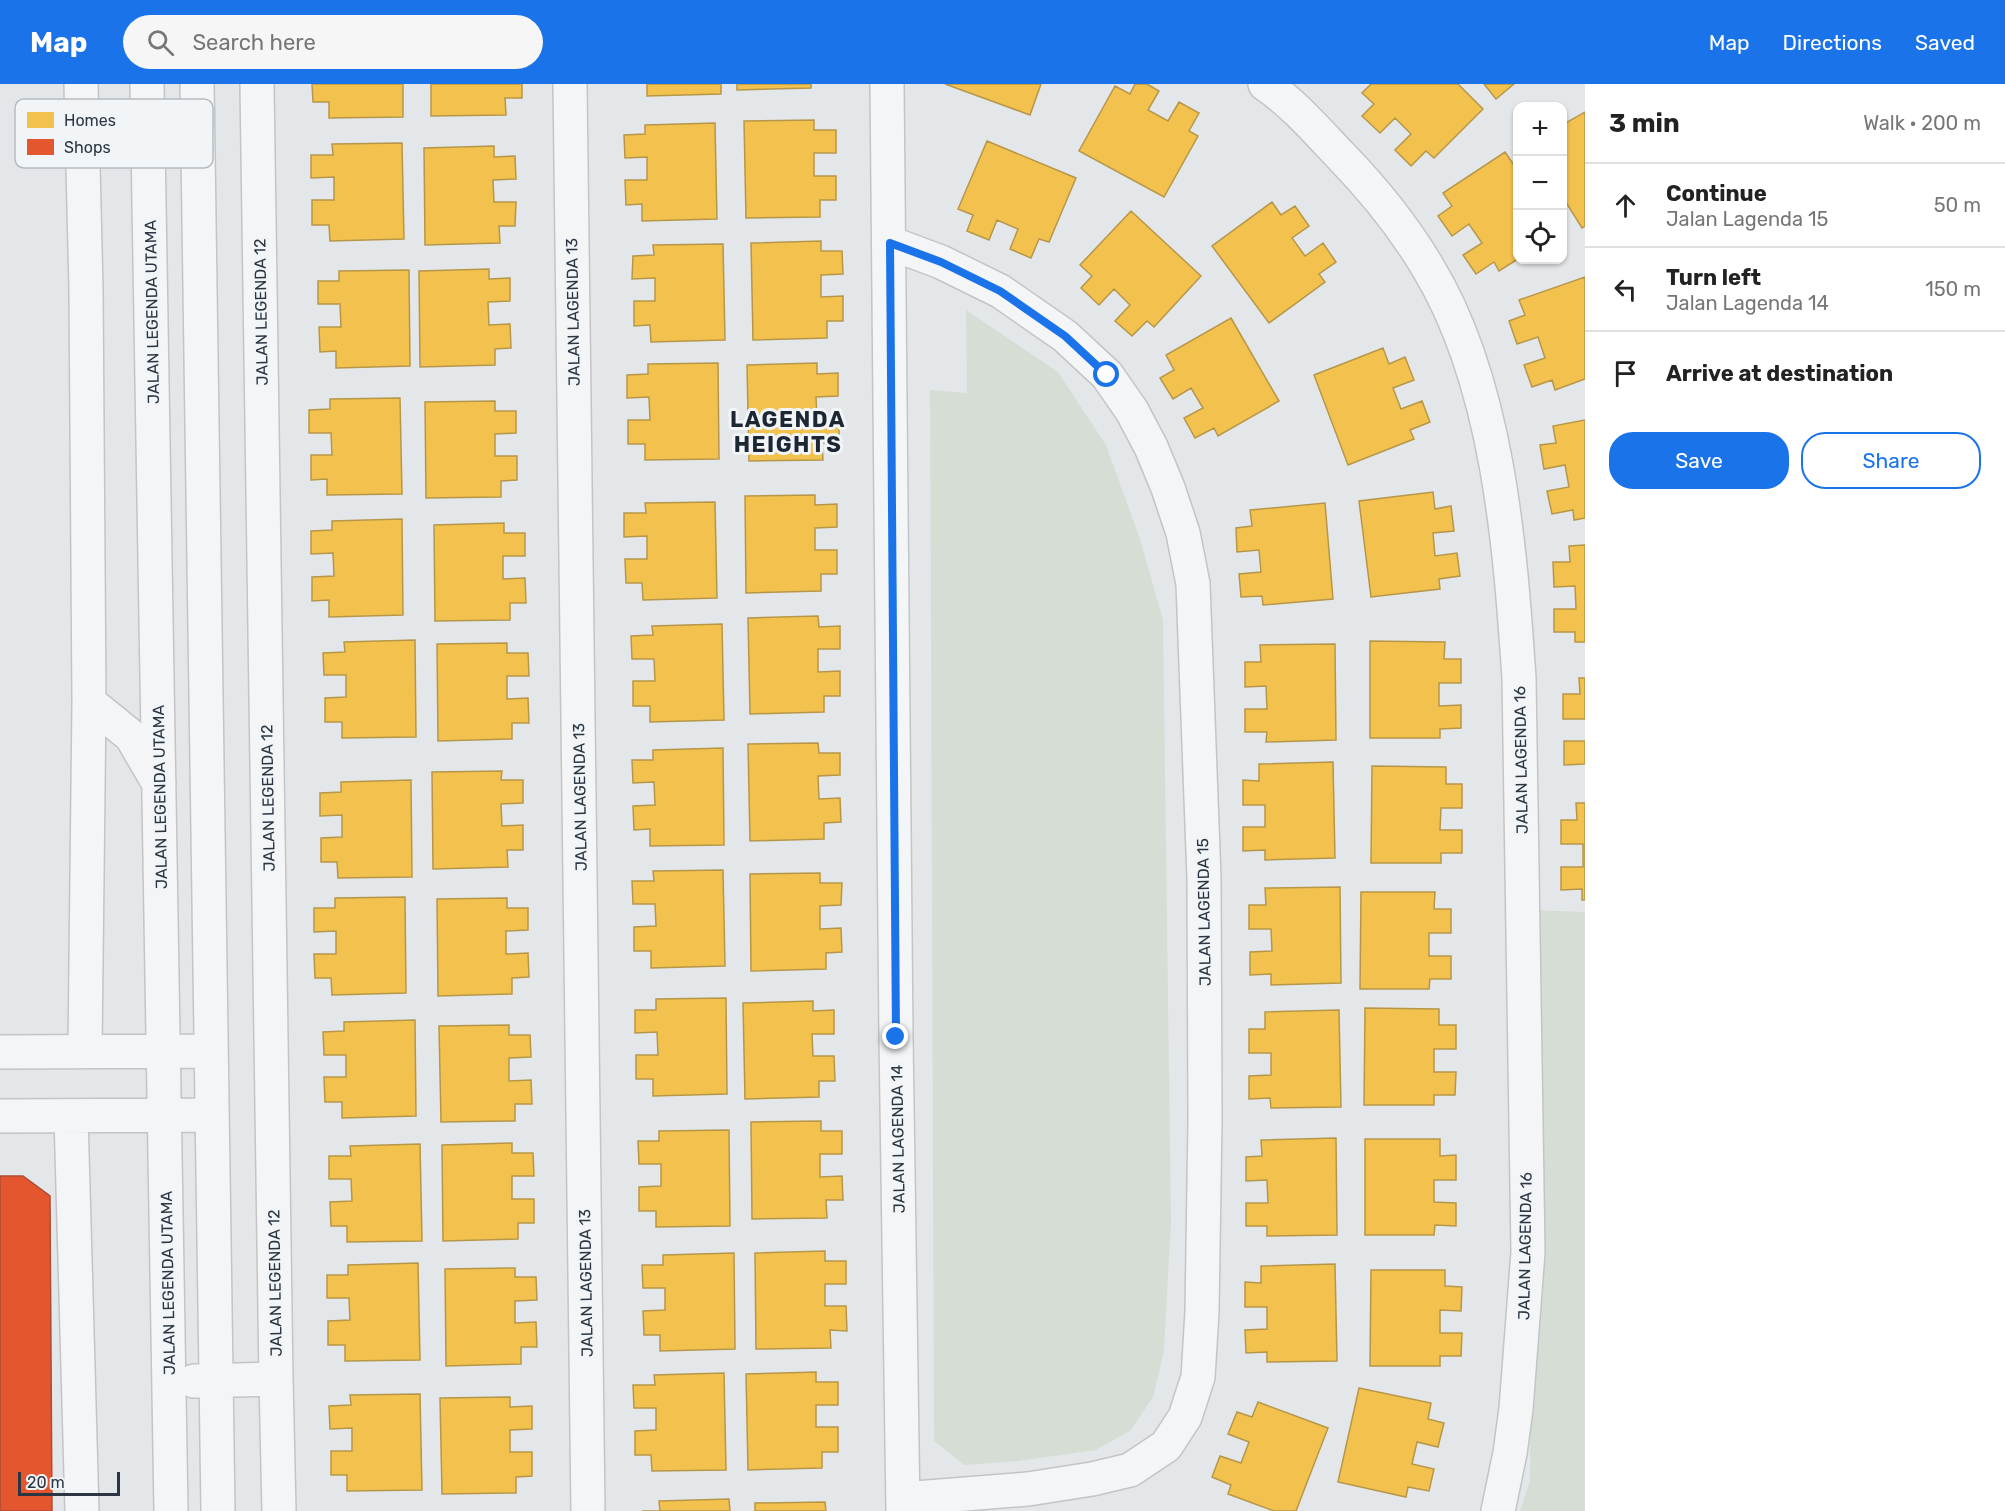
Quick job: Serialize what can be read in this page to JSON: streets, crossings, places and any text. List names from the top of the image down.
{
  "streets": {
    "street": [
      "JALAN LEGENDA UTAMA",
      "JALAN LEGENDA 12",
      "JALAN LAGENDA 13",
      "JALAN LAGENDA 16",
      "JALAN LAGENDA 15",
      "JALAN LAGENDA 14"
    ]
  },
  "crossings": [
    ["JALAN LAGENDA 15", "JALAN LAGENDA 14"]
  ],
  "districts": ["LAGENDA HEIGHTS"],
  "legend": ["Homes", "Shops"],
  "scale_bar": "20 m",
  "page": {
    "header": "Map",
    "search": "Search here",
    "nav": ["Map", "Directions", "Saved"],
    "heading": ["3 min", "Walk · 200 m"],
    "map_buttons": ["+", "−"],
    "list": [
      ["Continue", "Jalan Lagenda 15", "50 m"],
      ["Turn left", "Jalan Lagenda 14", "150 m"],
      "Arrive at destination"
    ],
    "buttons": ["Save", "Share"],
    "scale": "20 m"
  }
}
